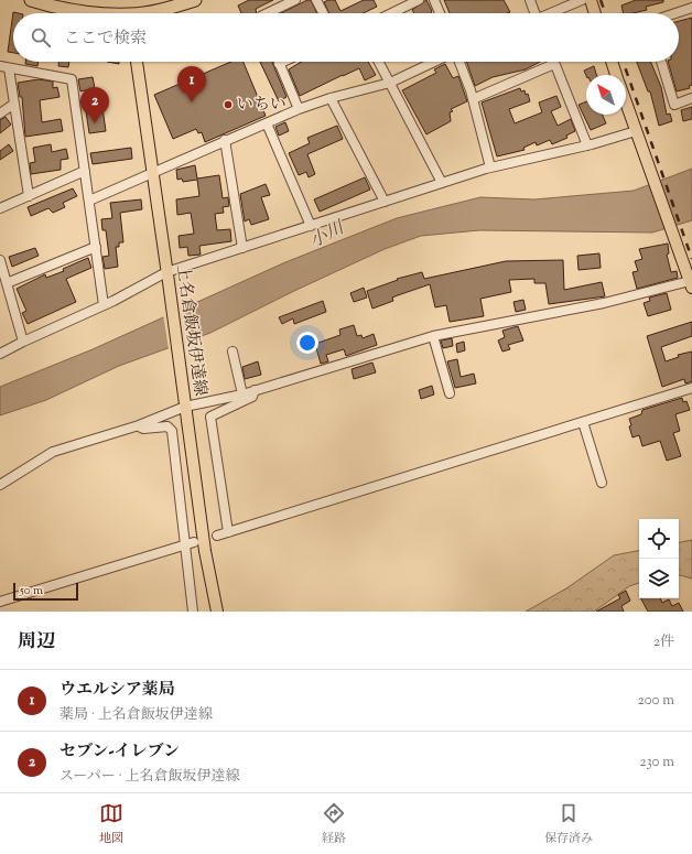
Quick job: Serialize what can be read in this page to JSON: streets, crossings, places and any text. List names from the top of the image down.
{
  "streets": {
    "main road": ["上名倉飯坂伊達線"]
  },
  "water": ["小川"],
  "places": ["いちい"],
  "scale_bar": "50 m",
  "north": "top left",
  "page": {
    "search": "ここで検索",
    "pins": ["1", "2"],
    "scale": "50 m",
    "heading": ["周辺", "2件"],
    "list": [
      {
        "mark": "1",
        "name": "ウエルシア薬局",
        "note": "薬局 · 上名倉飯坂伊達線",
        "value": "200 m"
      },
      {
        "mark": "2",
        "name": "セブン-イレブン",
        "note": "スーパー · 上名倉飯坂伊達線",
        "value": "230 m"
      }
    ],
    "nav": ["地図", "経路", "保存済み"]
  }
}
